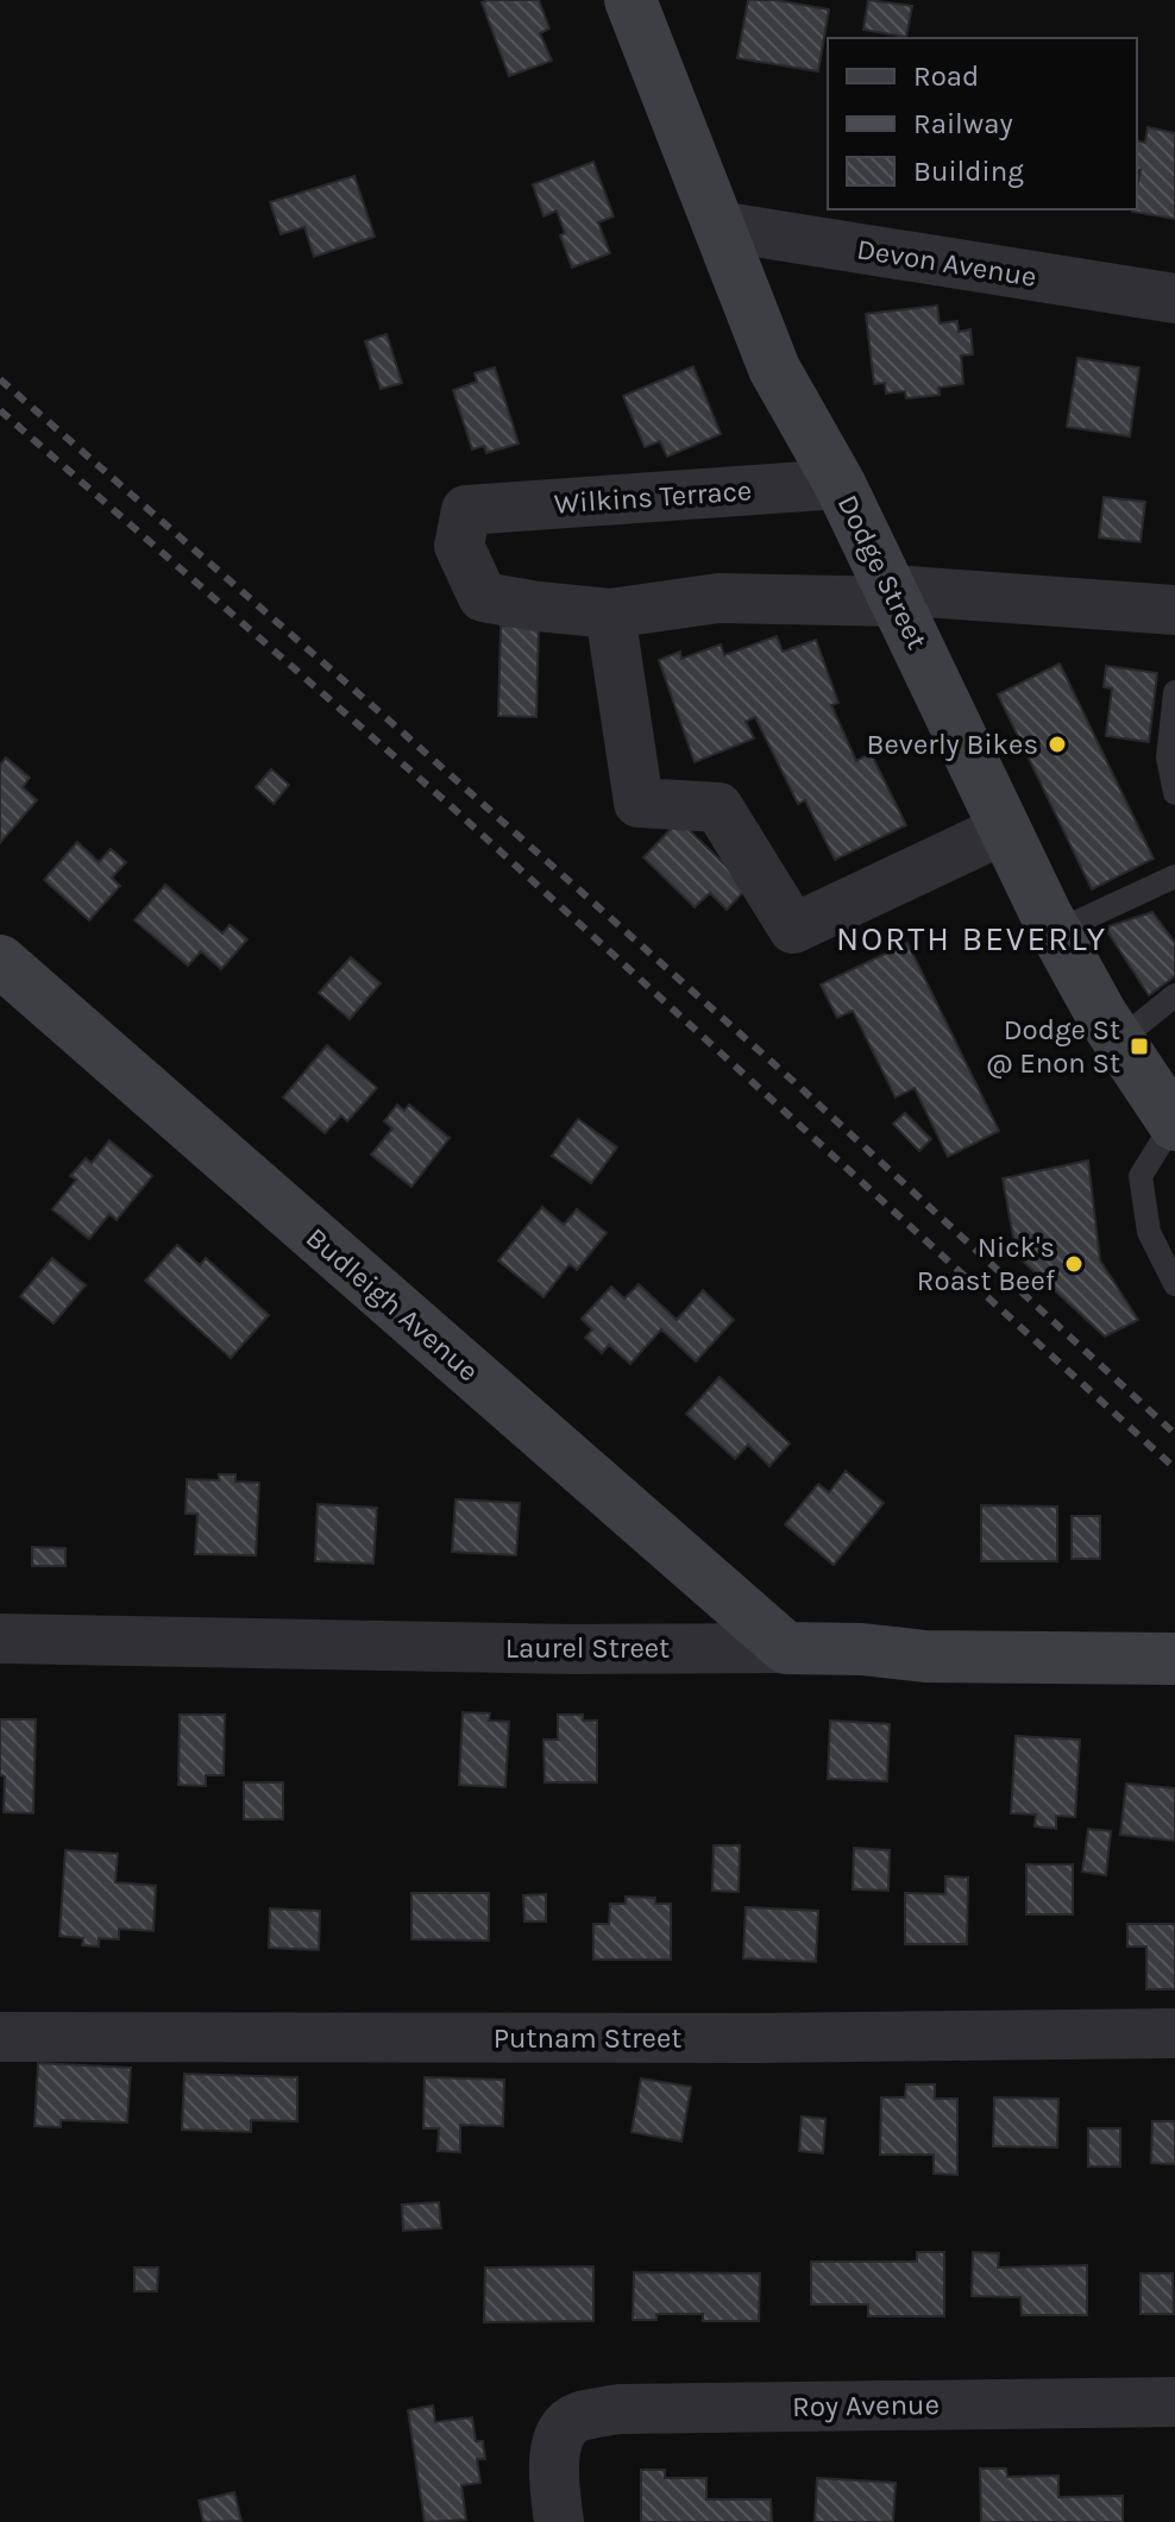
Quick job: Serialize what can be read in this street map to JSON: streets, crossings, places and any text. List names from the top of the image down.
{
  "streets": {
    "main road": ["Dodge Street", "Budleigh Avenue", "Laurel Street"],
    "street": [
      "Devon Avenue",
      "Wilkins Terrace",
      "Putnam Street",
      "Roy Avenue"
    ]
  },
  "crossings": [
    ["Devon Avenue", "Dodge Street"],
    ["Wilkins Terrace", "Dodge Street"],
    ["Budleigh Avenue", "Laurel Street"]
  ],
  "districts": ["NORTH BEVERLY"],
  "places": {
    "other": ["Beverly Bikes", "Nick's Roast Beef"],
    "transit": ["Dodge St @ Enon St"]
  },
  "legend": ["Road", "Railway", "Building"]
}
